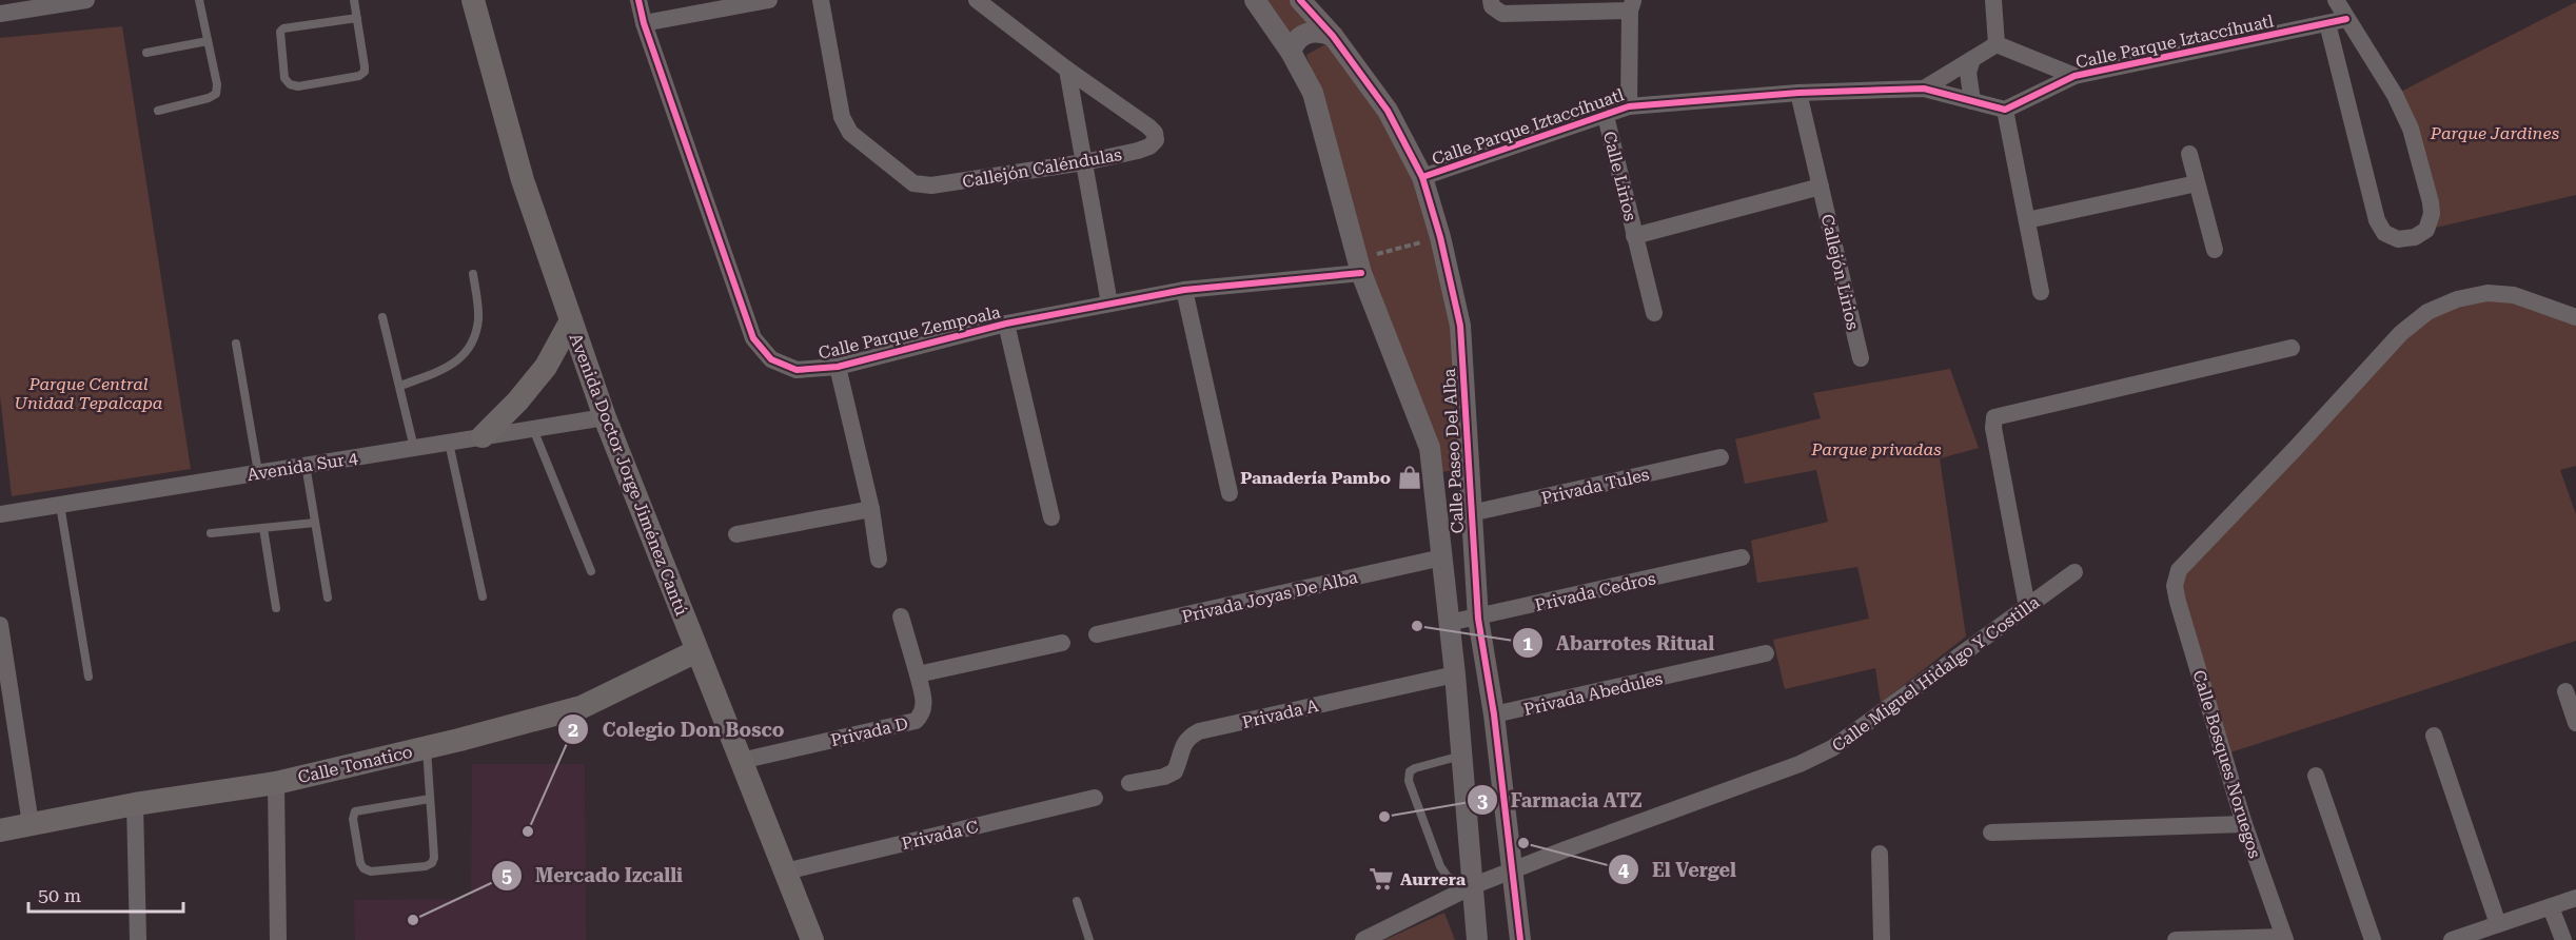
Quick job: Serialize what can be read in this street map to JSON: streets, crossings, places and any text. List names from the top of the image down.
{
  "streets": {
    "main road": ["Avenida Doctor Jorge Jiménez Cantú", "Calle Tonatico"],
    "street": [
      "Calle Parque Iztaccíhuatl",
      "Callejón Caléndulas",
      "Calle Lirios",
      "Callejón Lirios",
      "Calle Parque Zempoala",
      "Calle Paseo Del Alba",
      "Avenida Sur 4",
      "Privada Tules",
      "Privada Cedros",
      "Privada Joyas De Alba",
      "Calle Miguel Hidalgo Y Costilla",
      "Privada Abedules",
      "Privada A",
      "Privada D",
      "Calle Bosques Noruegos",
      "Privada C"
    ]
  },
  "crossings": [
    ["Calle Parque Iztaccíhuatl", "Calle Lirios"],
    ["Calle Parque Iztaccíhuatl", "Calle Paseo Del Alba"],
    ["Calle Parque Zempoala", "Calle Paseo Del Alba"],
    ["Calle Paseo Del Alba", "Privada Tules"],
    ["Calle Paseo Del Alba", "Privada Cedros"],
    ["Calle Paseo Del Alba", "Privada Joyas De Alba"],
    ["Calle Paseo Del Alba", "Calle Miguel Hidalgo Y Costilla"],
    ["Calle Paseo Del Alba", "Privada Abedules"],
    ["Calle Paseo Del Alba", "Privada A"],
    ["Avenida Sur 4", "Avenida Doctor Jorge Jiménez Cantú"],
    ["Avenida Doctor Jorge Jiménez Cantú", "Privada D"],
    ["Avenida Doctor Jorge Jiménez Cantú", "Calle Tonatico"],
    ["Avenida Doctor Jorge Jiménez Cantú", "Privada C"]
  ],
  "parks": ["Parque Jardines", "Parque Central Unidad Tepalcapa", "Parque privadas"],
  "places": {
    "shop": ["Panadería Pambo"],
    "other": [
      "Abarrotes Ritual",
      "Farmacia ATZ",
      "Colegio Don Bosco",
      "El Vergel",
      "Mercado Izcalli"
    ],
    "supermarket": ["Aurrera"]
  },
  "scale_bar": "50 m"
}
